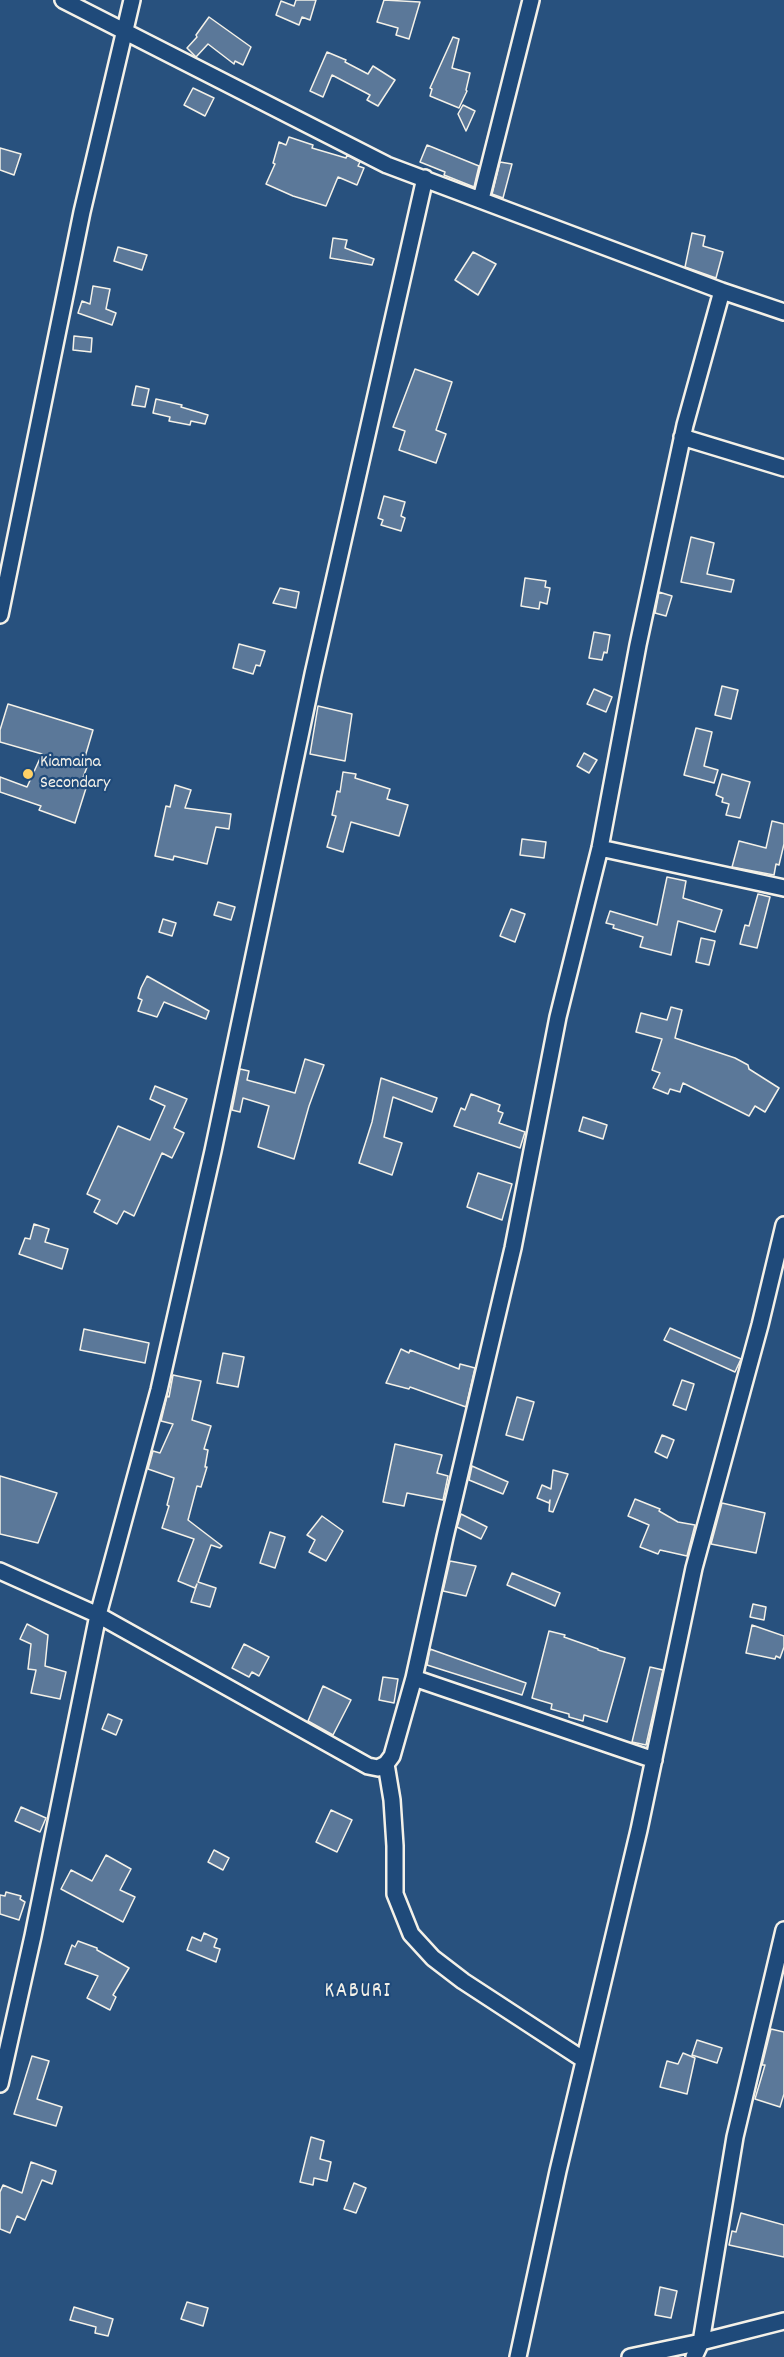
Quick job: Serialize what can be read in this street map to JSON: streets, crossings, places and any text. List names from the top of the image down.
{
  "districts": ["KABURI"],
  "places": ["Kiamaina Secondary"]
}
